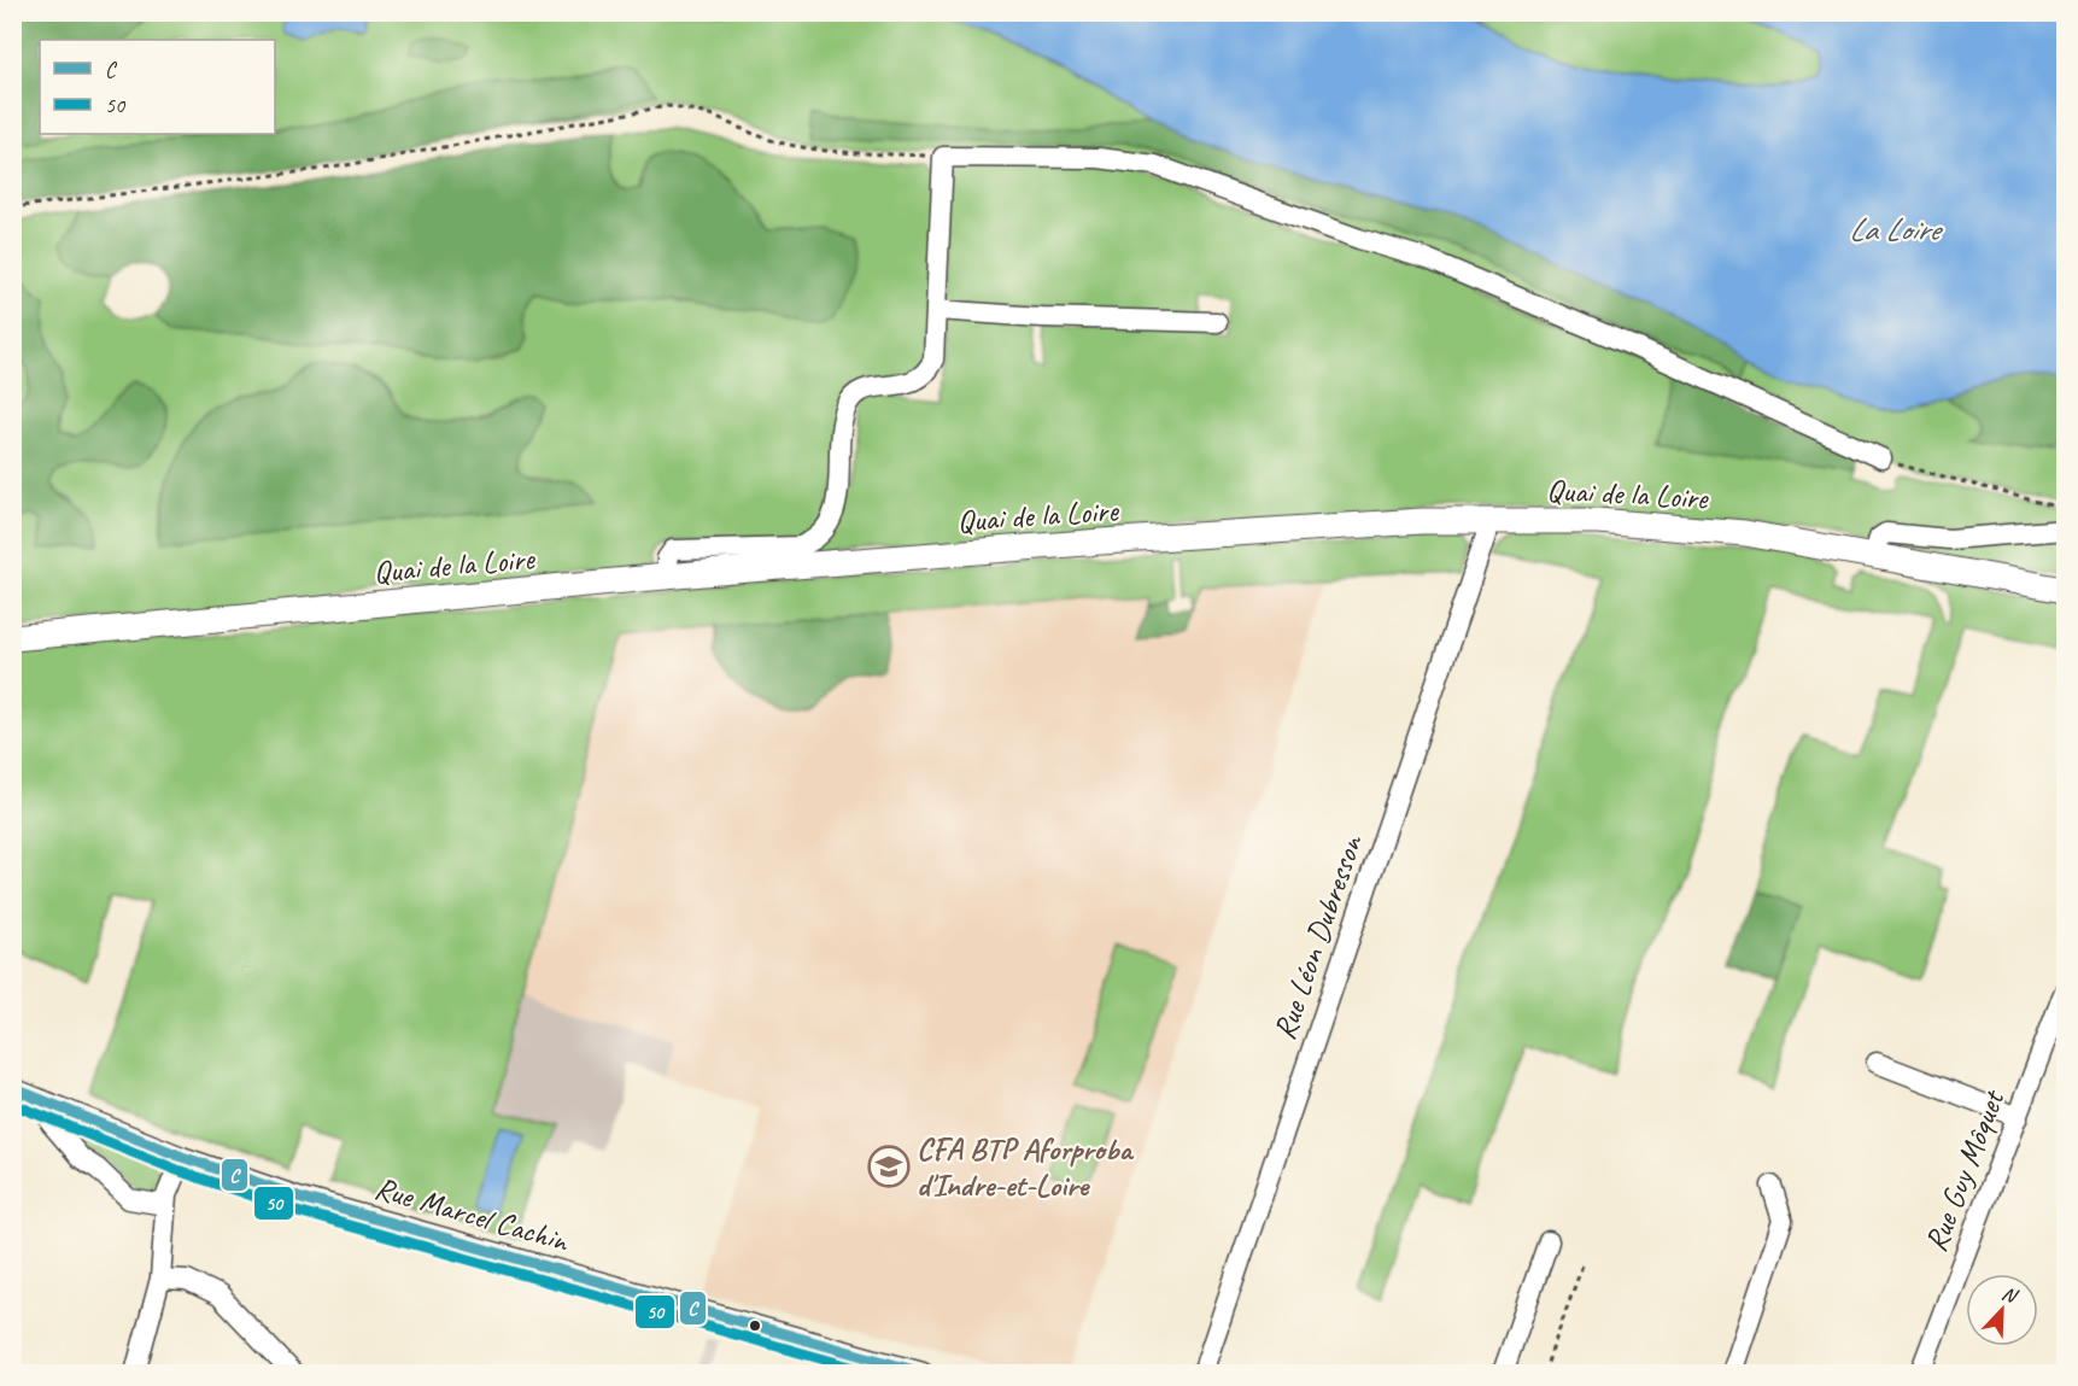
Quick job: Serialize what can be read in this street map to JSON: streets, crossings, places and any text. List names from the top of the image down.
{
  "streets": {
    "main road": ["Quai de la Loire"],
    "street": ["Rue Léon Dubresson", "Rue Guy Môquet", "Rue Marcel Cachin"]
  },
  "crossings": [
    ["Quai de la Loire", "Rue Léon Dubresson"]
  ],
  "water": ["La Loire"],
  "places": {
    "school or university": ["CFA BTP Aforproba d'Indre-et-Loire"]
  },
  "lines": ["transit line C", "transit line 50"],
  "legend": ["C", "50"],
  "north": "top right"
}
